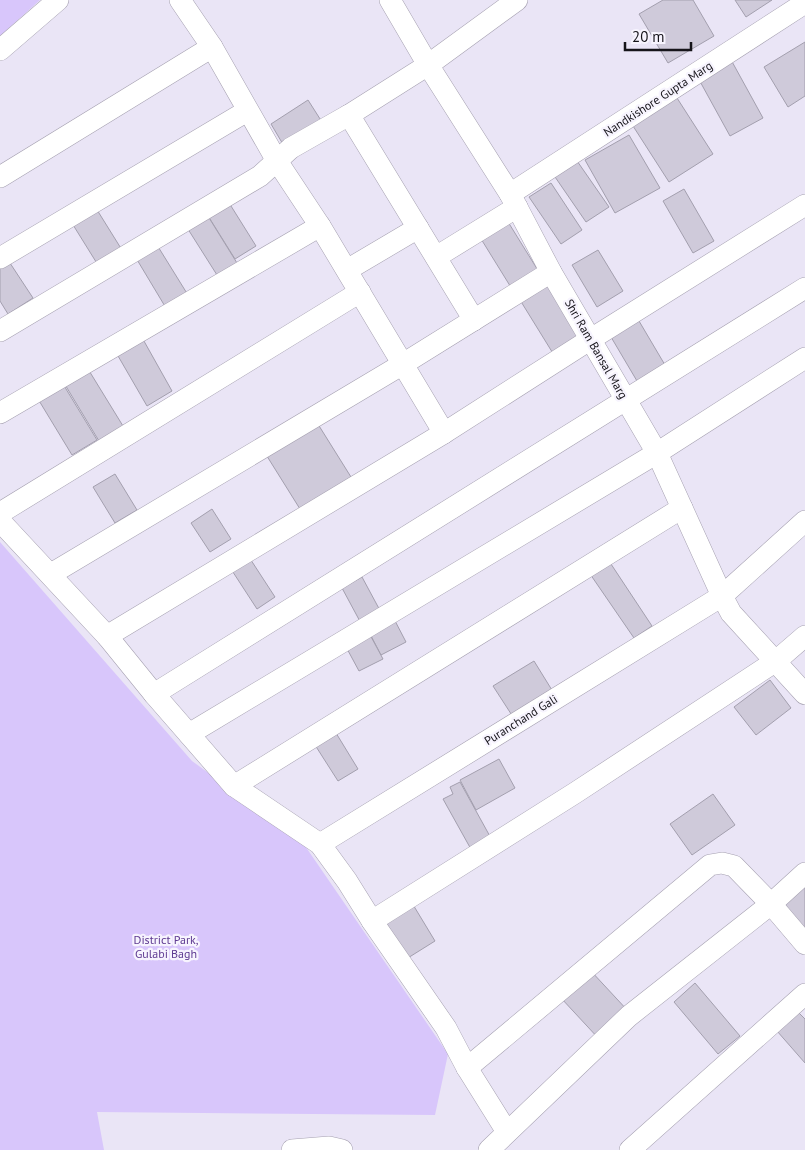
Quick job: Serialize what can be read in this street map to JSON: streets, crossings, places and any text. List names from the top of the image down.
{
  "streets": {
    "street": ["Nandkishore Gupta Marg", "Shri Ram Bansal Marg", "Puranchand Gali"]
  },
  "crossings": [
    ["Nandkishore Gupta Marg", "Shri Ram Bansal Marg"],
    ["Shri Ram Bansal Marg", "Puranchand Gali"]
  ],
  "parks": ["District Park, Gulabi Bagh"],
  "scale_bar": "20 m"
}
